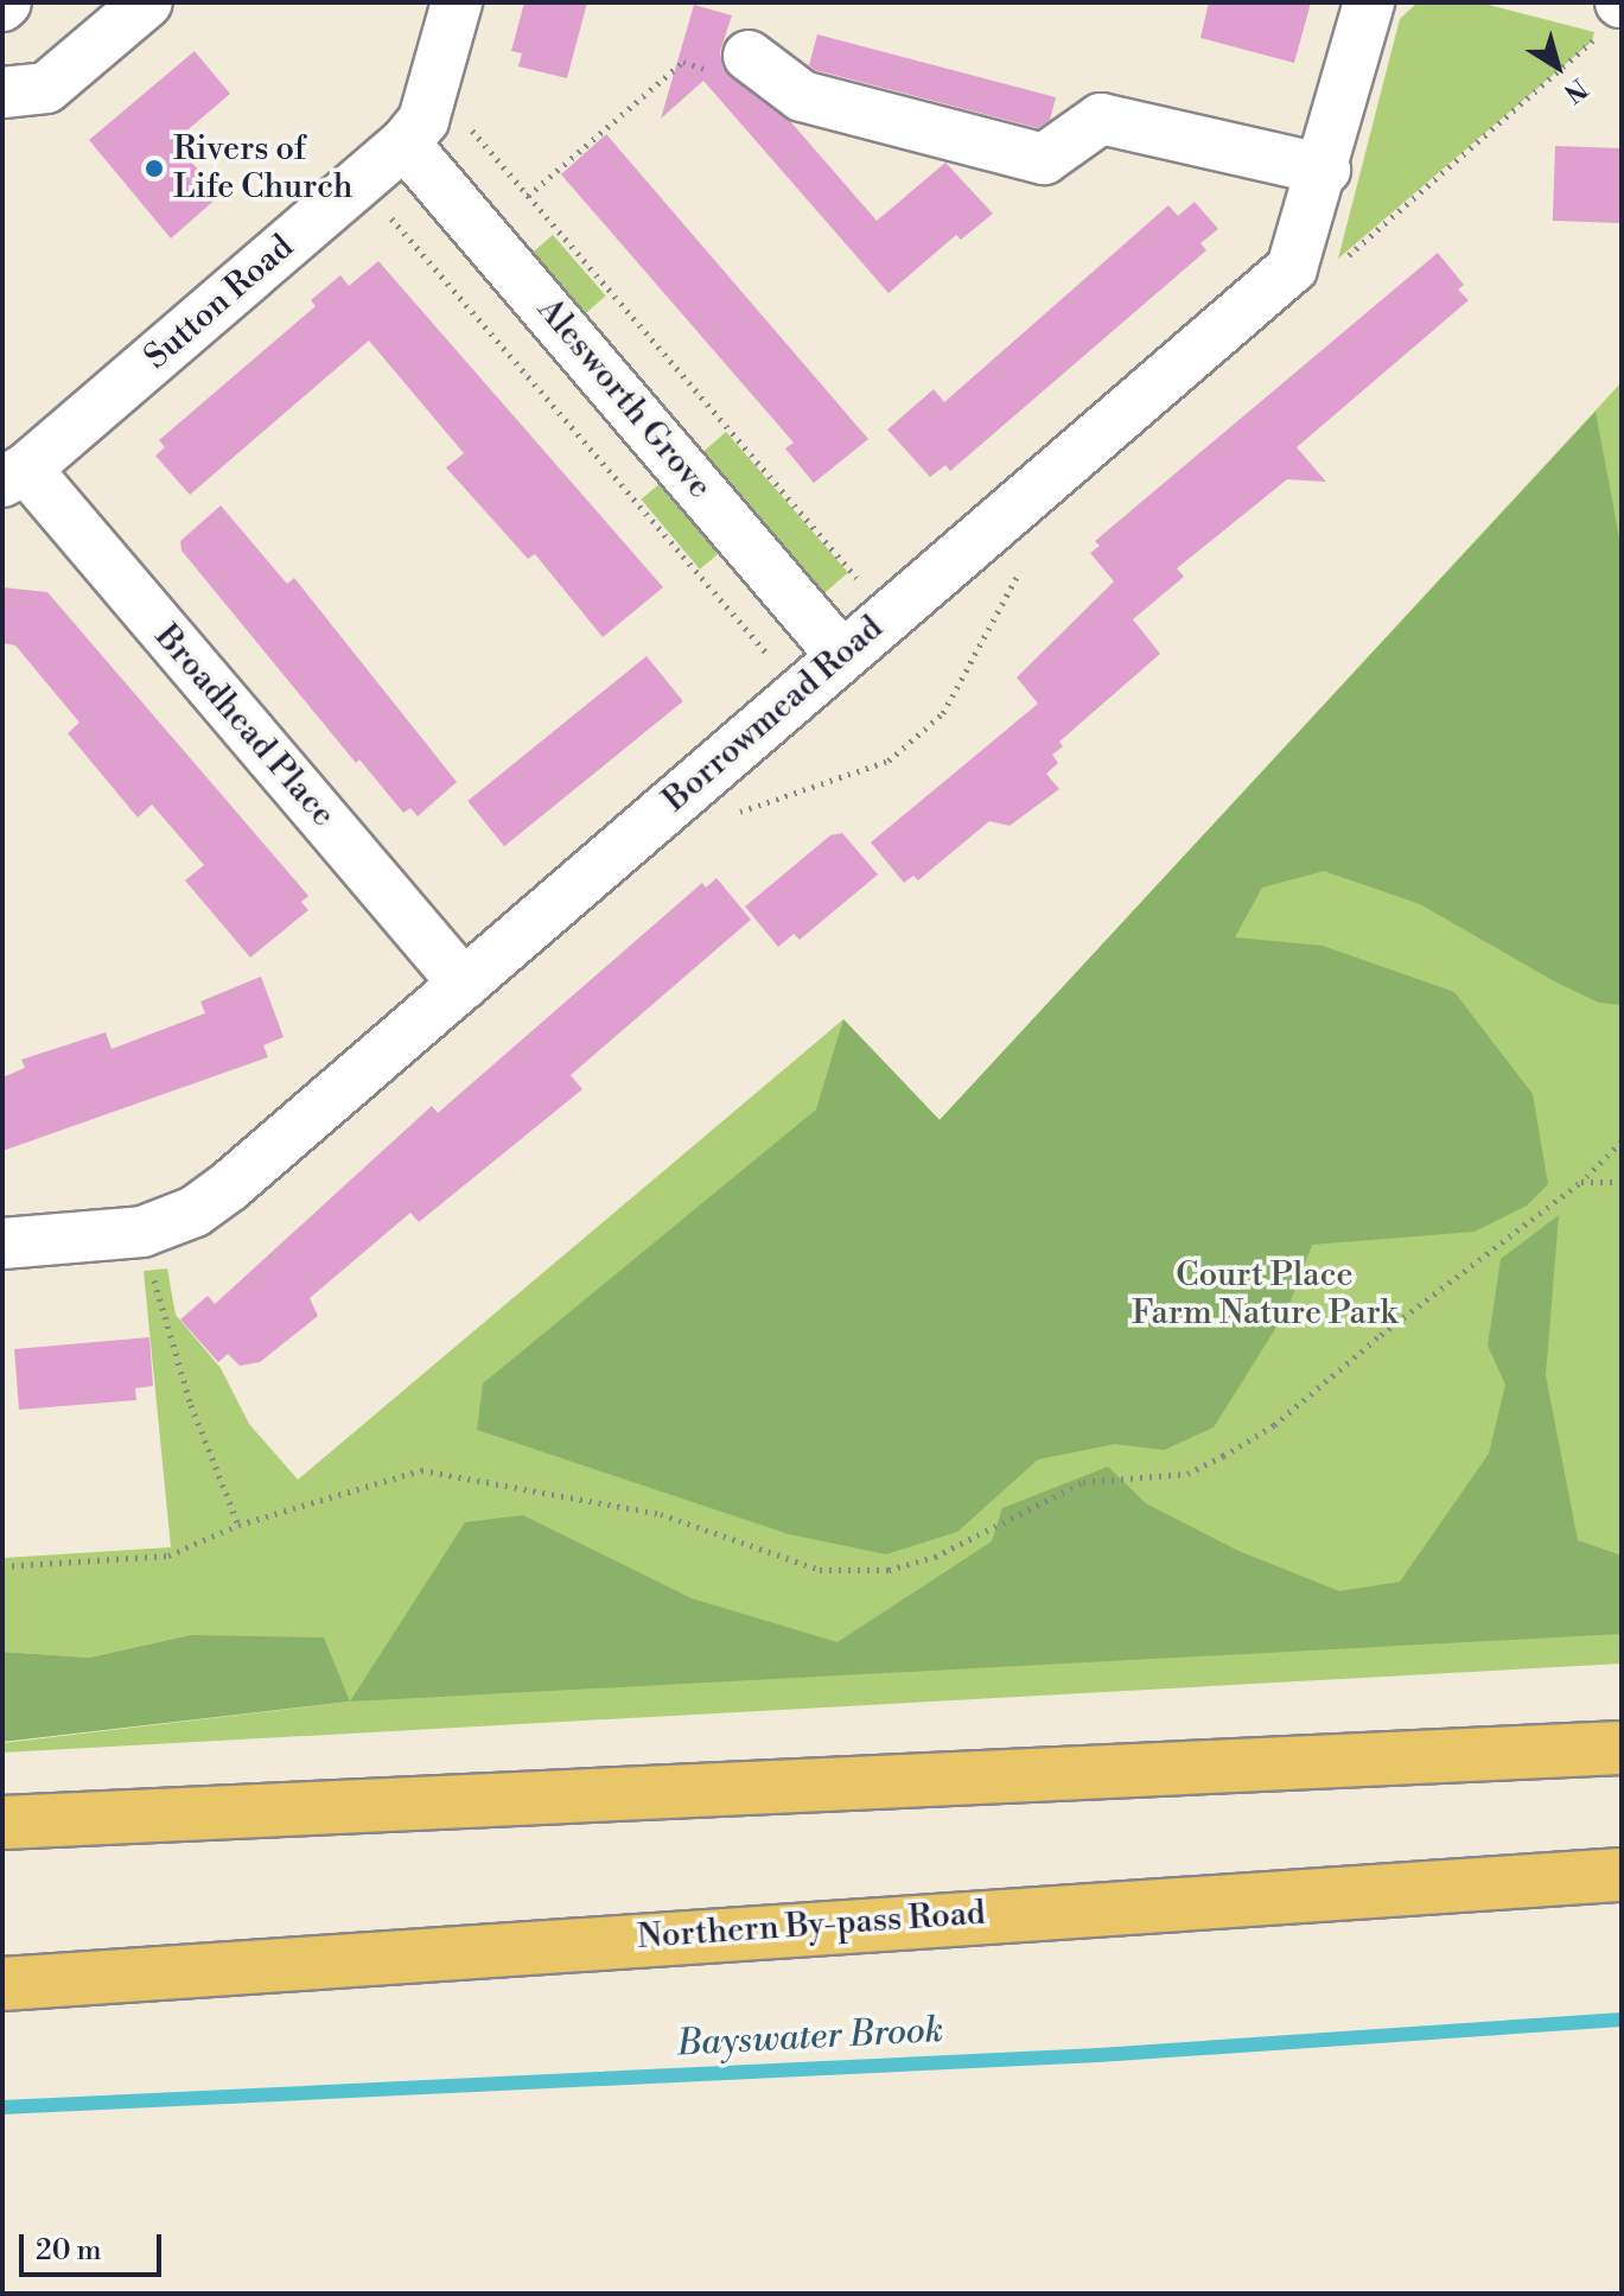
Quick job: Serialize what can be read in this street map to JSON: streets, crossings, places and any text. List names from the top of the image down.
{
  "streets": {
    "highway": ["Northern By-pass Road"],
    "street": [
      "Sutton Road",
      "Alesworth Grove",
      "Borrowmead Road",
      "Broadhead Place"
    ]
  },
  "crossings": [
    ["Sutton Road", "Alesworth Grove"],
    ["Sutton Road", "Broadhead Place"],
    ["Alesworth Grove", "Borrowmead Road"],
    ["Borrowmead Road", "Broadhead Place"]
  ],
  "water": ["Bayswater Brook"],
  "parks": ["Court Place Farm Nature Park"],
  "places": ["Rivers of Life Church"],
  "scale_bar": "20 m",
  "north": "bottom right"
}
